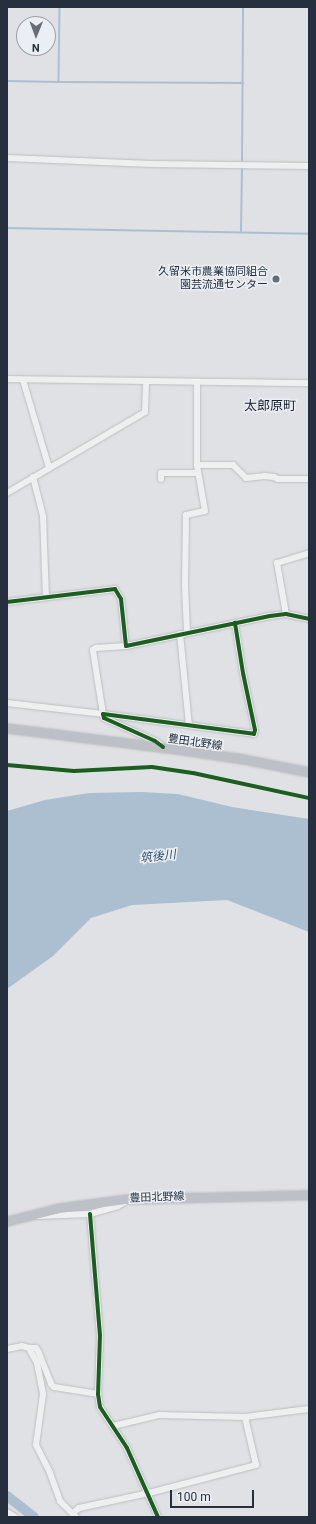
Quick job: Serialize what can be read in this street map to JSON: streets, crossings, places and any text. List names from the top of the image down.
{
  "streets": {
    "main road": ["豊田北野線"]
  },
  "districts": ["太郎原町"],
  "water": ["筑後川"],
  "places": ["久留米市農業協同組合 園芸流通センター"],
  "scale_bar": "100 m",
  "north": "bottom"
}
